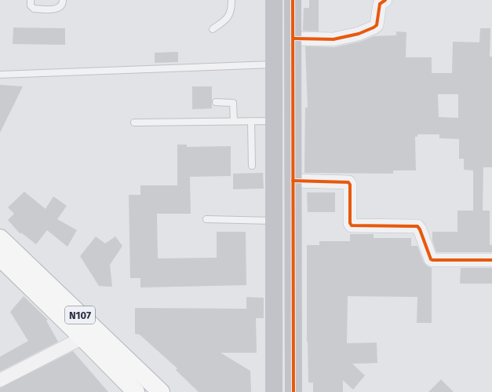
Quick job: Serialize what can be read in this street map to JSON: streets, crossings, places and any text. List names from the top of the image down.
{
  "streets": {
    "highway": ["N107"]
  }
}
